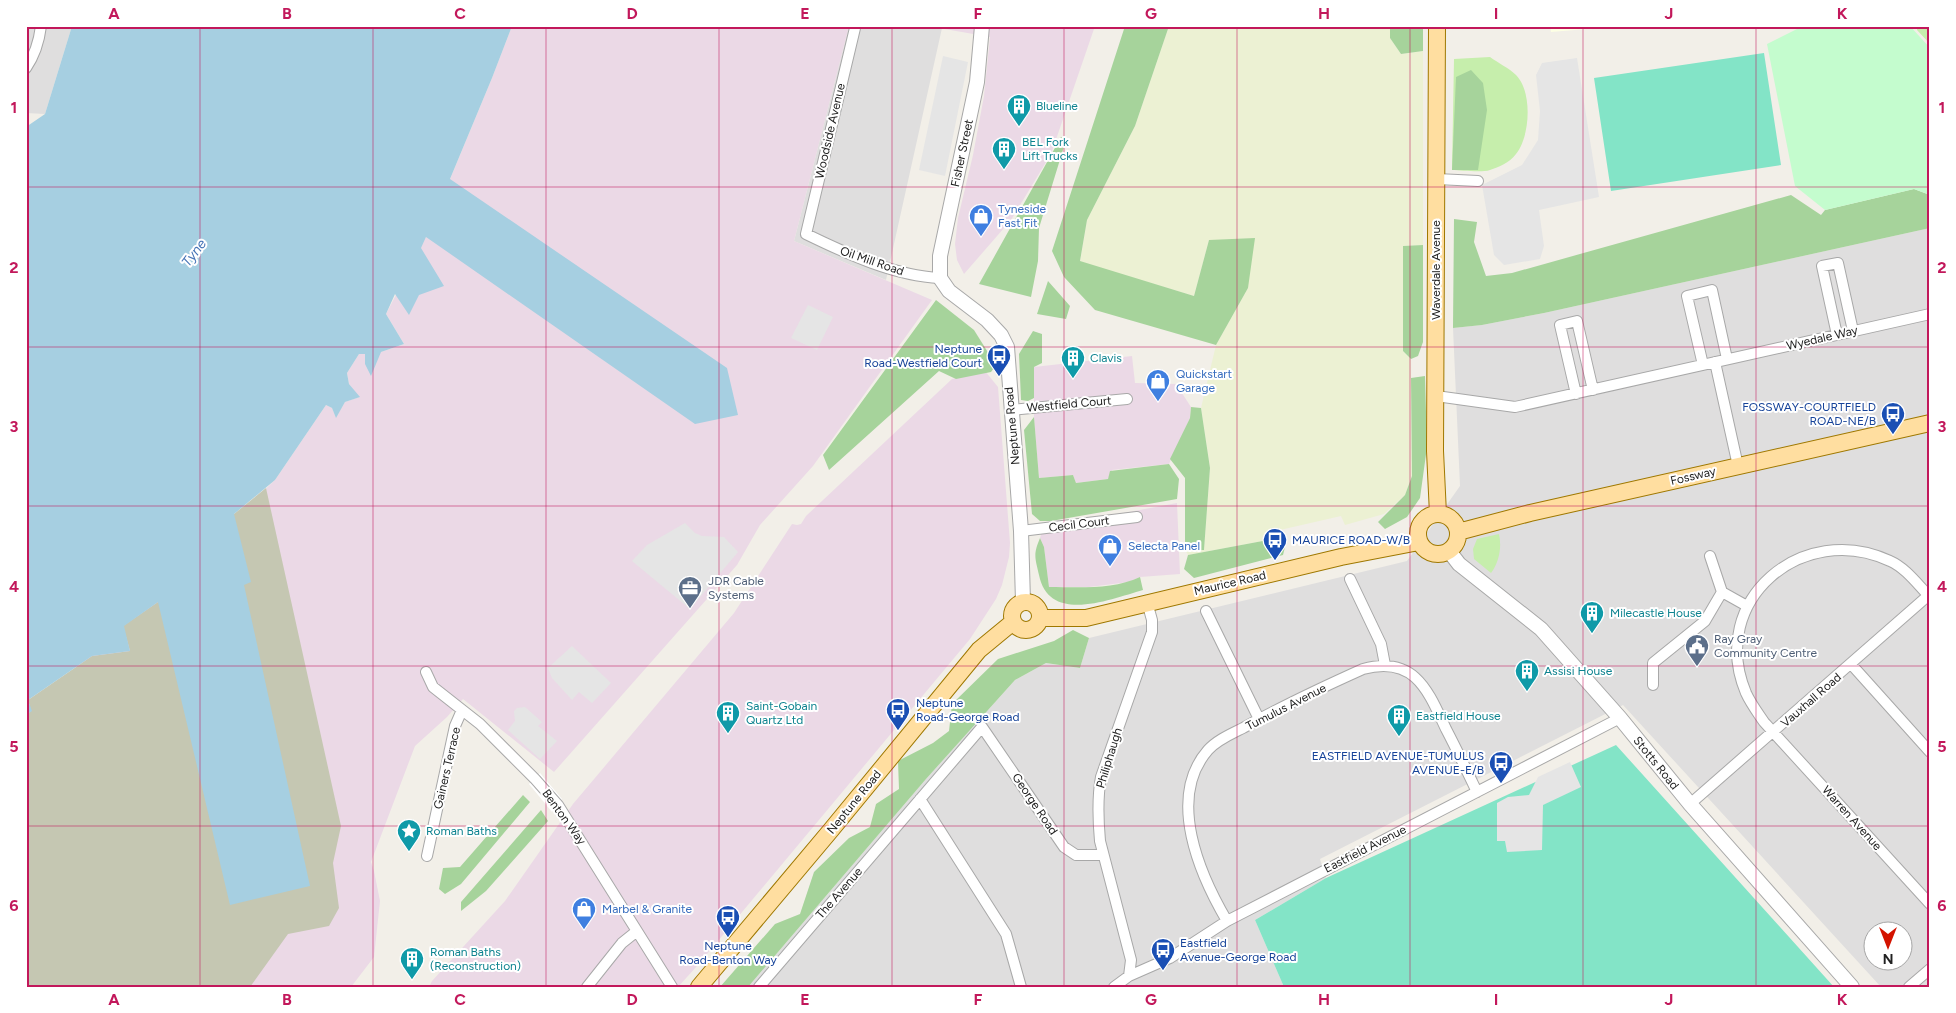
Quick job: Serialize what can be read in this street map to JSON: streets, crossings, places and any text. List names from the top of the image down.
{
  "streets": {
    "main road": [
      "Waverdale Avenue",
      "Neptune Road",
      "Fossway",
      "Maurice Road"
    ],
    "street": [
      "Woodside Avenue",
      "Fisher Street",
      "Oil Mill Road",
      "Wyedale Way",
      "Westfield Court",
      "Cecil Court",
      "Vauxhall Road",
      "Tumulus Avenue",
      "Philiphaugh",
      "Stotts Road",
      "Gainers Terrace",
      "George Road",
      "Benton Way",
      "Warren Avenue",
      "Eastfield Avenue",
      "The Avenue"
    ]
  },
  "crossings": [
    ["Woodside Avenue", "Oil Mill Road"],
    ["Fisher Street", "Oil Mill Road"],
    ["Fisher Street", "Neptune Road"],
    ["Oil Mill Road", "Neptune Road"],
    ["Waverdale Avenue", "Wyedale Way"],
    ["Waverdale Avenue", "Fossway"],
    ["Waverdale Avenue", "Maurice Road"],
    ["Waverdale Avenue", "Stotts Road"],
    ["Westfield Court", "Neptune Road"],
    ["Neptune Road", "Cecil Court"],
    ["Neptune Road", "Maurice Road"],
    ["Fossway", "Maurice Road"],
    ["Fossway", "Stotts Road"],
    ["Maurice Road", "Philiphaugh"],
    ["Maurice Road", "Stotts Road"],
    ["Vauxhall Road", "Stotts Road"],
    ["Vauxhall Road", "Warren Avenue"],
    ["Tumulus Avenue", "Eastfield Avenue"],
    ["Philiphaugh", "George Road"],
    ["Philiphaugh", "Eastfield Avenue"],
    ["Stotts Road", "Eastfield Avenue"],
    ["Gainers Terrace", "Benton Way"],
    ["George Road", "The Avenue"]
  ],
  "water": ["Tyne"],
  "places": {
    "building": [
      "Blueline",
      "BEL Fork Lift Trucks",
      "Clavis",
      "Milecastle House",
      "Assisi House",
      "Saint-Gobain Quartz Ltd",
      "Eastfield House",
      "Roman Baths (Reconstruction)"
    ],
    "shop": [
      "Tyneside Fast Fit",
      "Quickstart Garage",
      "Selecta Panel",
      "Marbel & Granite"
    ],
    "bus stop": [
      "Neptune Road-Westfield Court",
      "FOSSWAY-COURTFIELD ROAD-NE/B",
      "MAURICE ROAD-W/B",
      "Neptune Road-George Road",
      "EASTFIELD AVENUE-TUMULUS AVENUE-E/B",
      "Neptune Road-Benton Way",
      "Eastfield Avenue-George Road"
    ],
    "office": ["JDR Cable Systems"],
    "public building": ["Ray Gray Community Centre"],
    "place": ["Roman Baths"]
  },
  "north": "bottom",
  "grid": {
    "columns": [
      "A",
      "B",
      "C",
      "D",
      "E",
      "F",
      "G",
      "H",
      "I",
      "J",
      "K"
    ],
    "rows": [
      "1",
      "2",
      "3",
      "4",
      "5",
      "6"
    ]
  }
}
